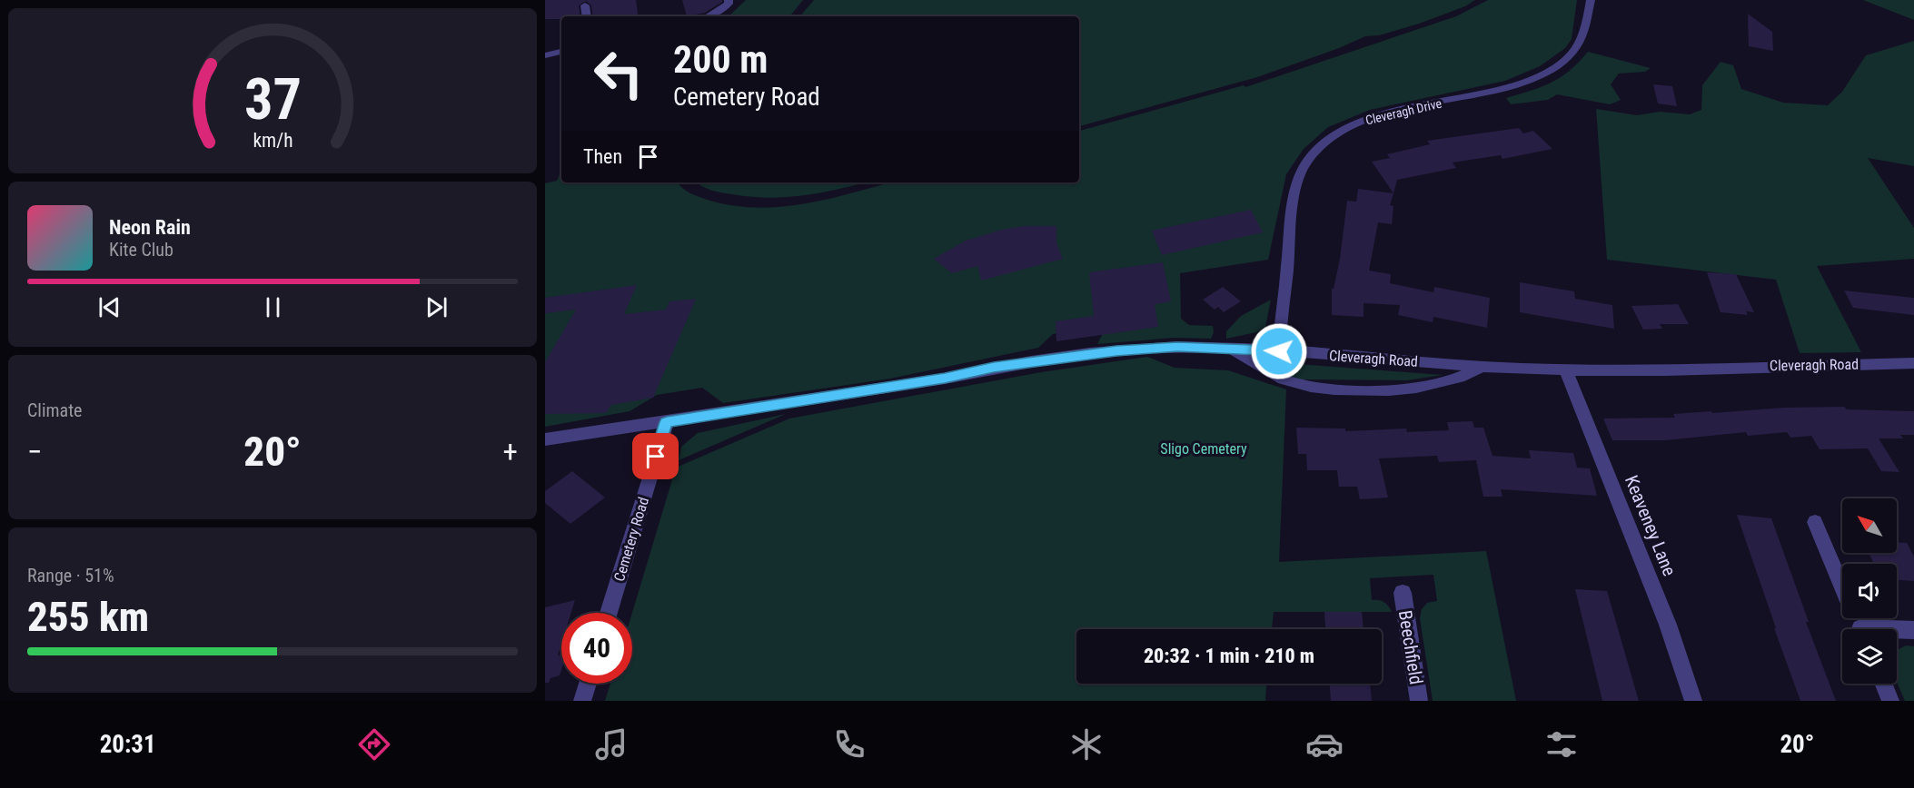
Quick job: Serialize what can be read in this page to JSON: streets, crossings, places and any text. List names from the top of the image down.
{
  "streets": {
    "street": [
      "Cleveragh Drive",
      "Cleveragh Road",
      "Keaveney Lane",
      "Cemetery Road",
      "Beechfield"
    ]
  },
  "crossings": [
    ["Cleveragh Drive", "Cleveragh Road"],
    ["Cleveragh Road", "Keaveney Lane"],
    ["Cleveragh Road", "Cemetery Road"]
  ],
  "parks": ["Sligo Cemetery"],
  "north": "top left",
  "page": {
    "turn": ["200 m", "Cemetery Road"],
    "then": "Then",
    "song": ["Neon Rain", "Kite Club"],
    "tile": [
      "Climate",
      ["Range · 51%", "255 km"]
    ],
    "heat": ["−", "20°", "+"],
    "limit": "40",
    "trip": "20:32 · 1 min · 210 m",
    "tabs": ["20:31", "20°"],
    "gauge": ["37", "km/h"]
  }
}
